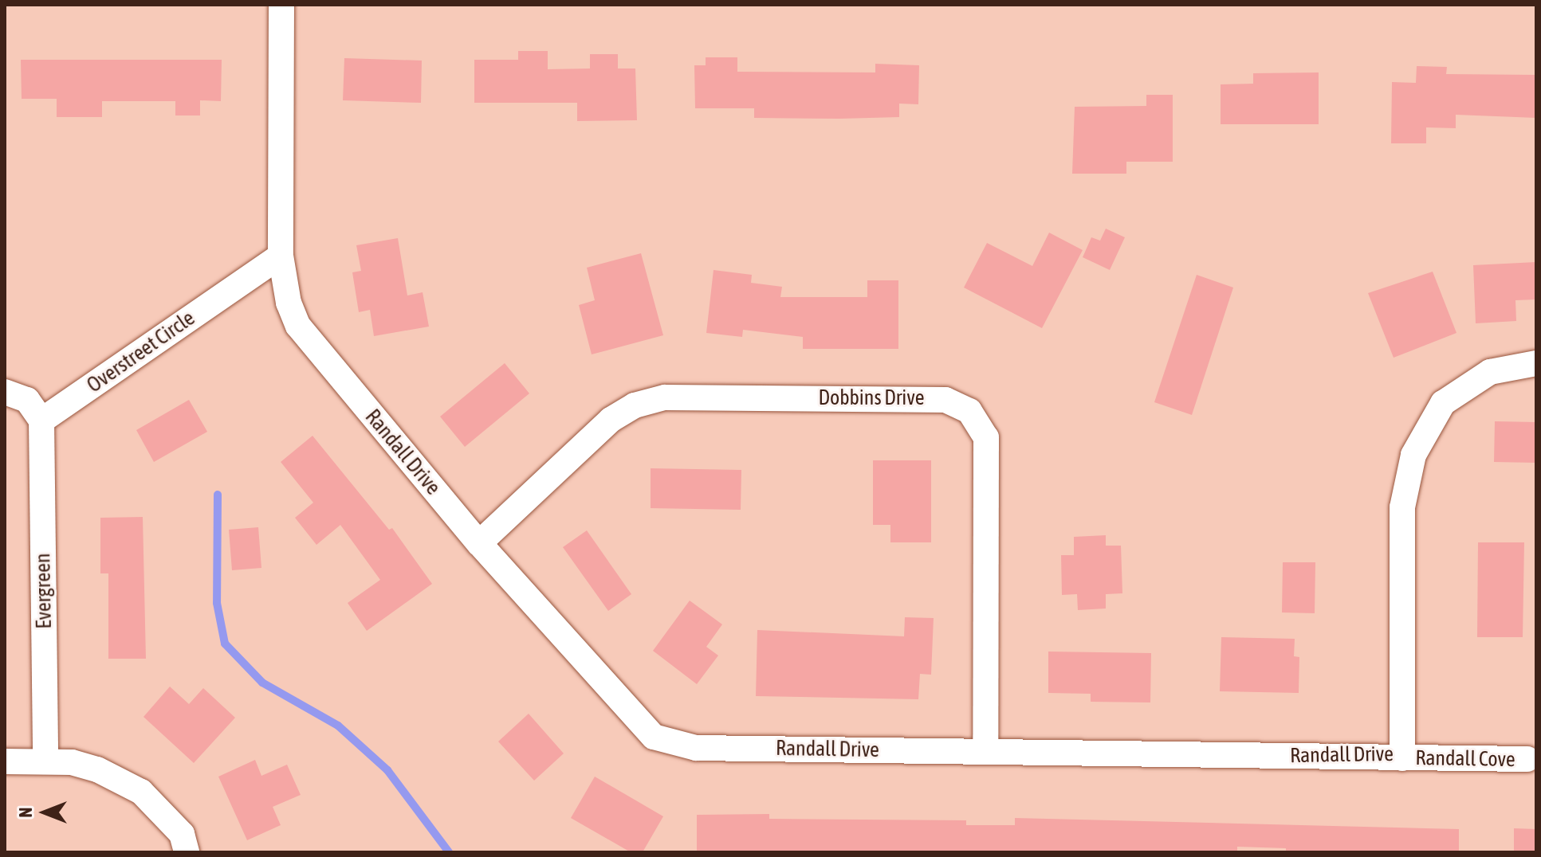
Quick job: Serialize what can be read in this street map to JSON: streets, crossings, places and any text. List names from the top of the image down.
{
  "streets": {
    "street": [
      "Overstreet Circle",
      "Dobbins Drive",
      "Randall Drive",
      "Evergreen",
      "Randall Cove"
    ]
  },
  "crossings": [
    ["Overstreet Circle", "Randall Drive"],
    ["Overstreet Circle", "Evergreen"],
    ["Dobbins Drive", "Randall Drive"],
    ["Randall Drive", "Randall Cove"]
  ],
  "north": "left"
}
